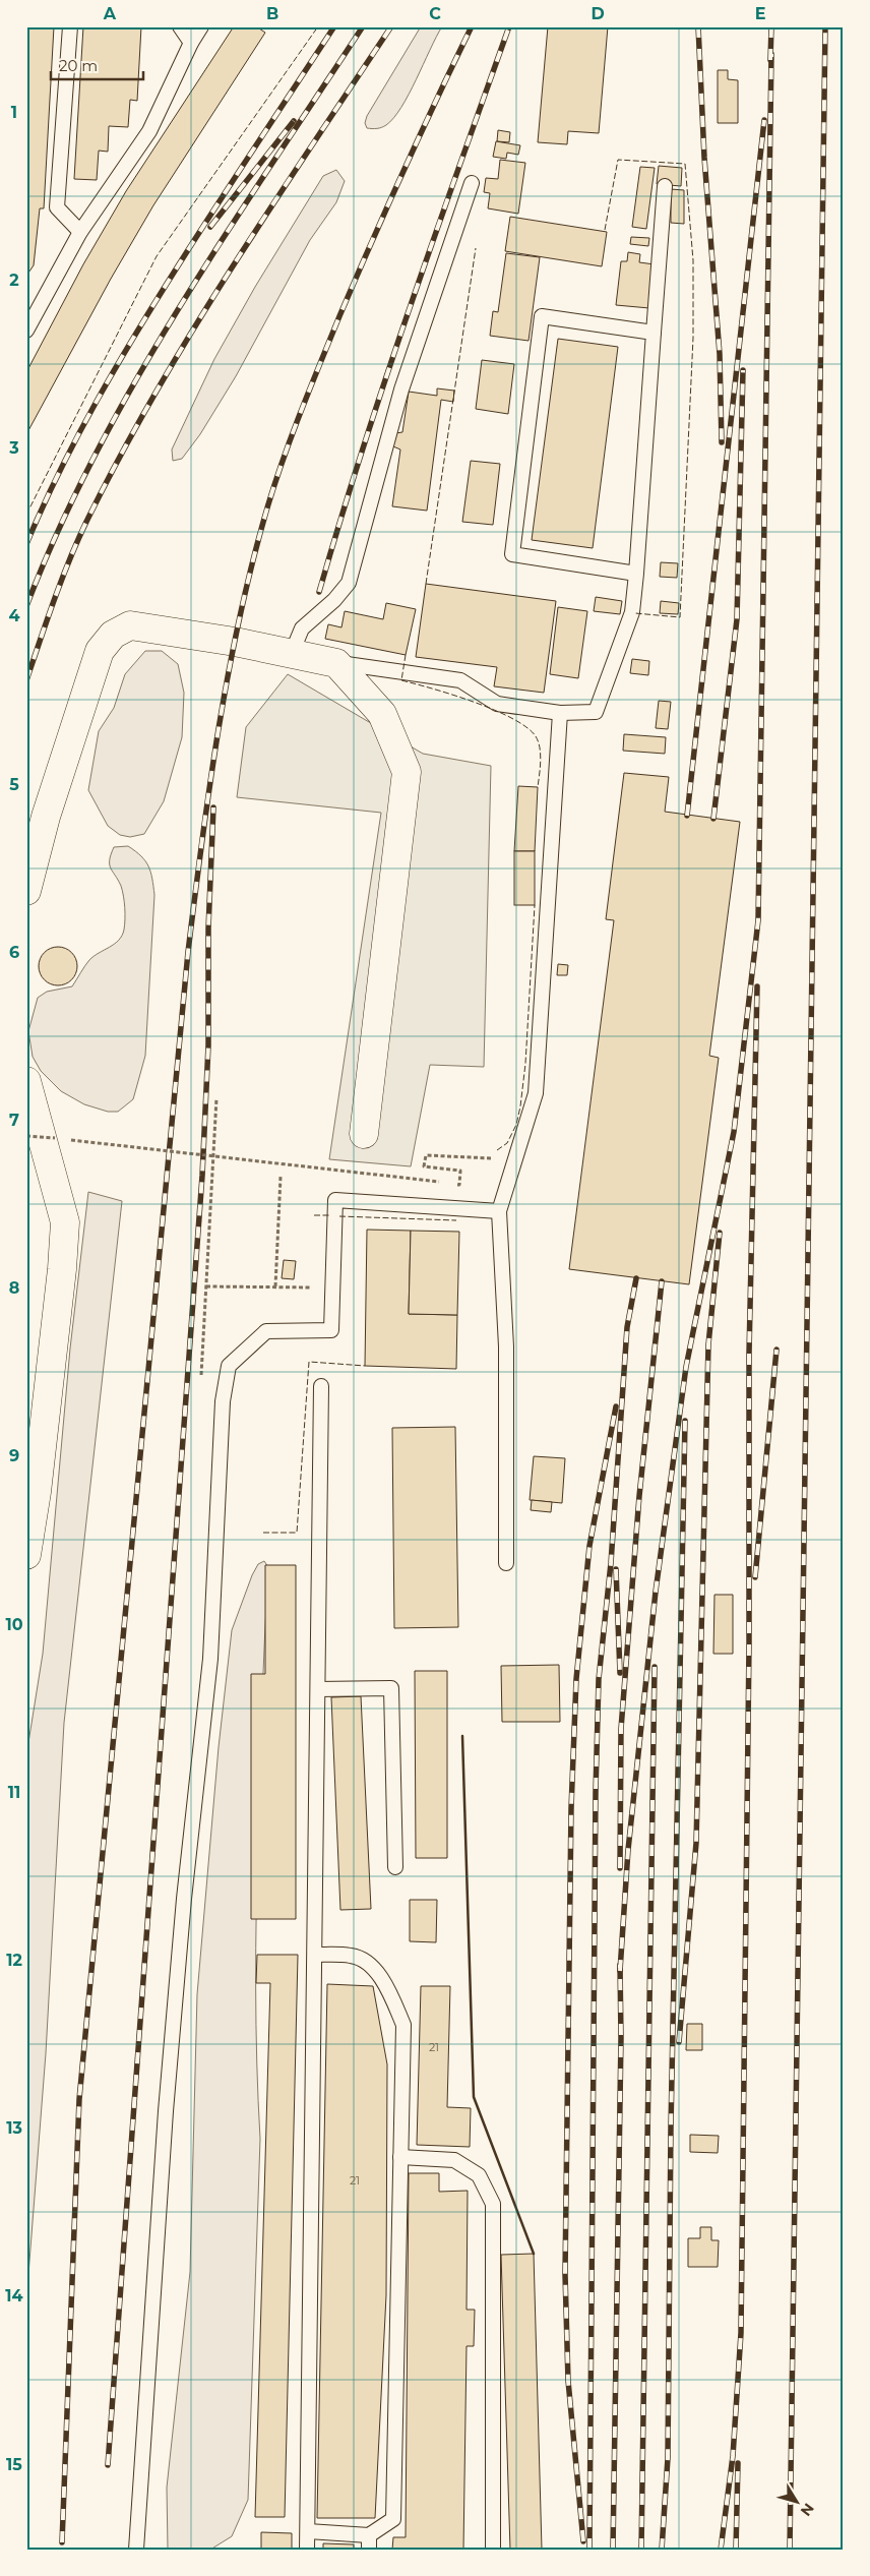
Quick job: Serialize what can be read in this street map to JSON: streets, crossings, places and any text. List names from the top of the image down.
{
  "house_numbers": ["21", "21"],
  "scale_bar": "20 m",
  "north": "bottom right",
  "grid": {
    "columns": [
      "A",
      "B",
      "C",
      "D",
      "E"
    ],
    "rows": [
      "1",
      "2",
      "3",
      "4",
      "5",
      "6",
      "7",
      "8",
      "9",
      "10",
      "11",
      "12",
      "13",
      "14",
      "15"
    ]
  }
}
